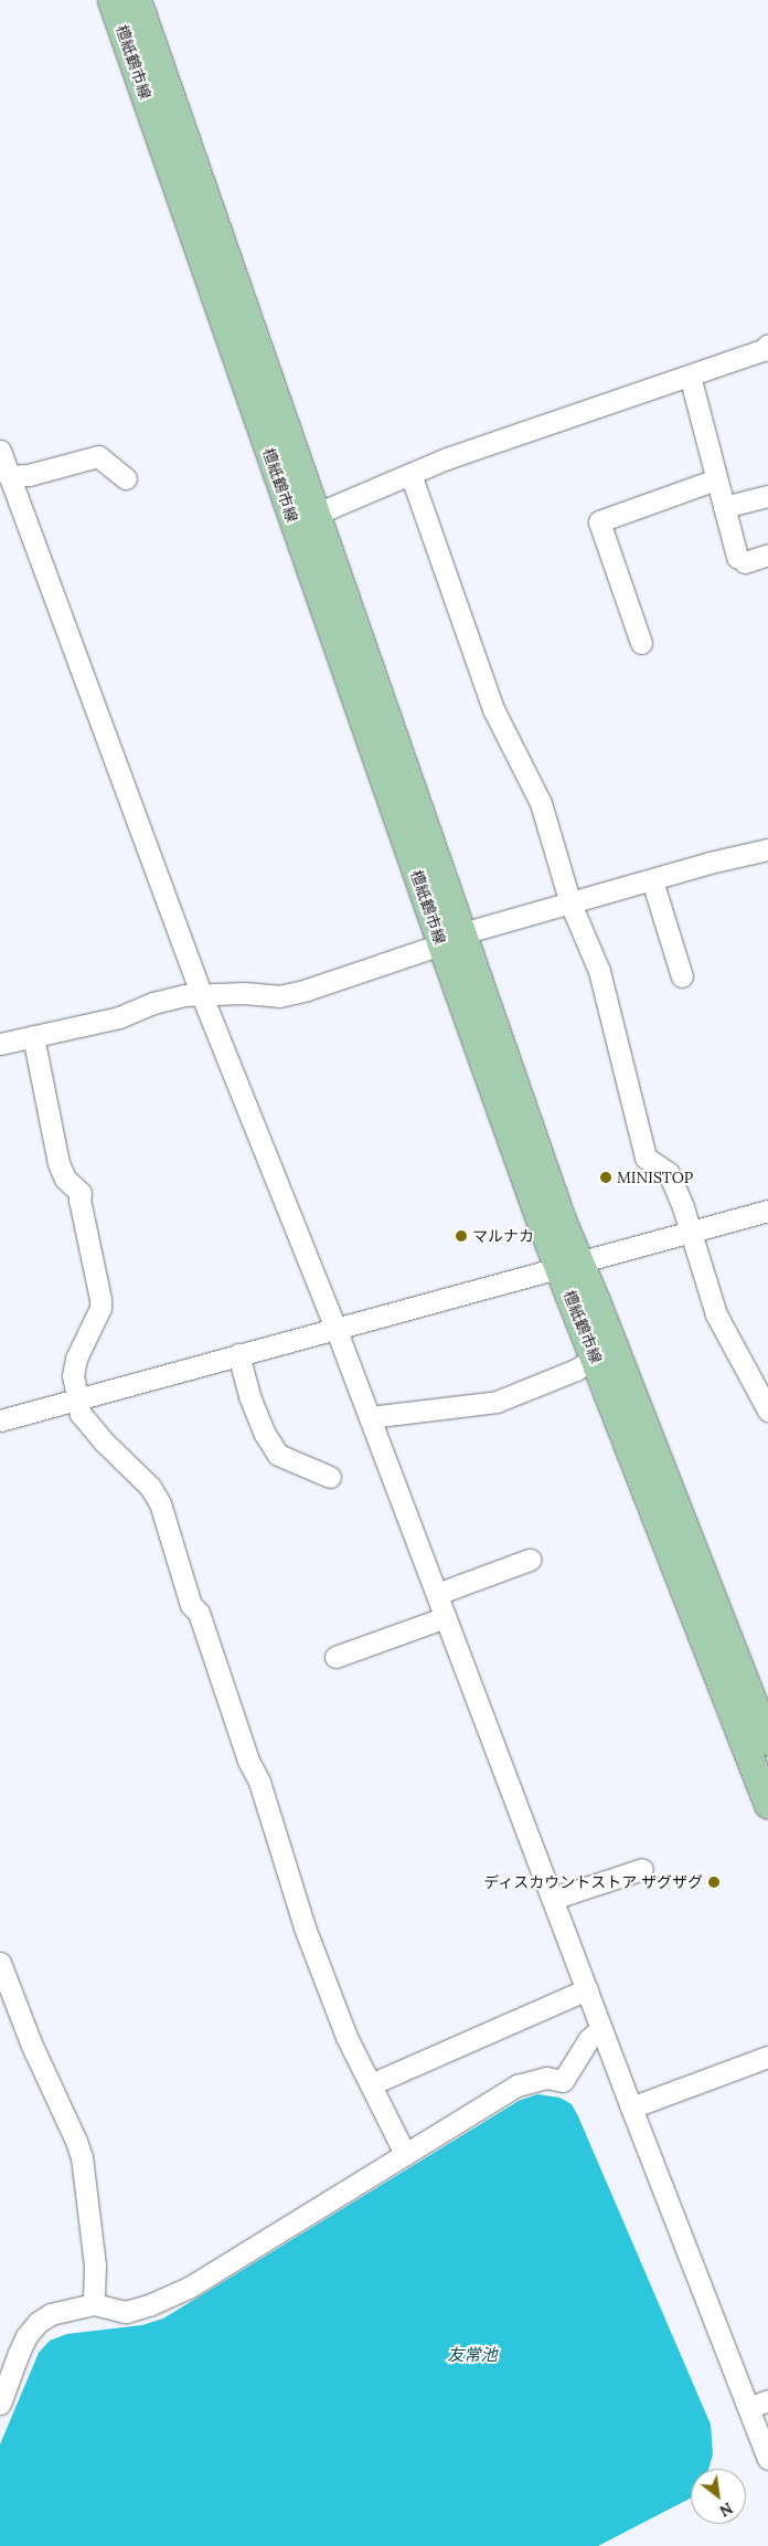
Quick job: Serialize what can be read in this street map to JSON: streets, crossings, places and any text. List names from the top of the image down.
{
  "streets": {
    "main road": ["檀紙鶴市線"]
  },
  "water": ["友常池"],
  "places": ["MINISTOP", "マルナカ", "ディスカウントストア ザグザグ"],
  "north": "bottom right"
}
